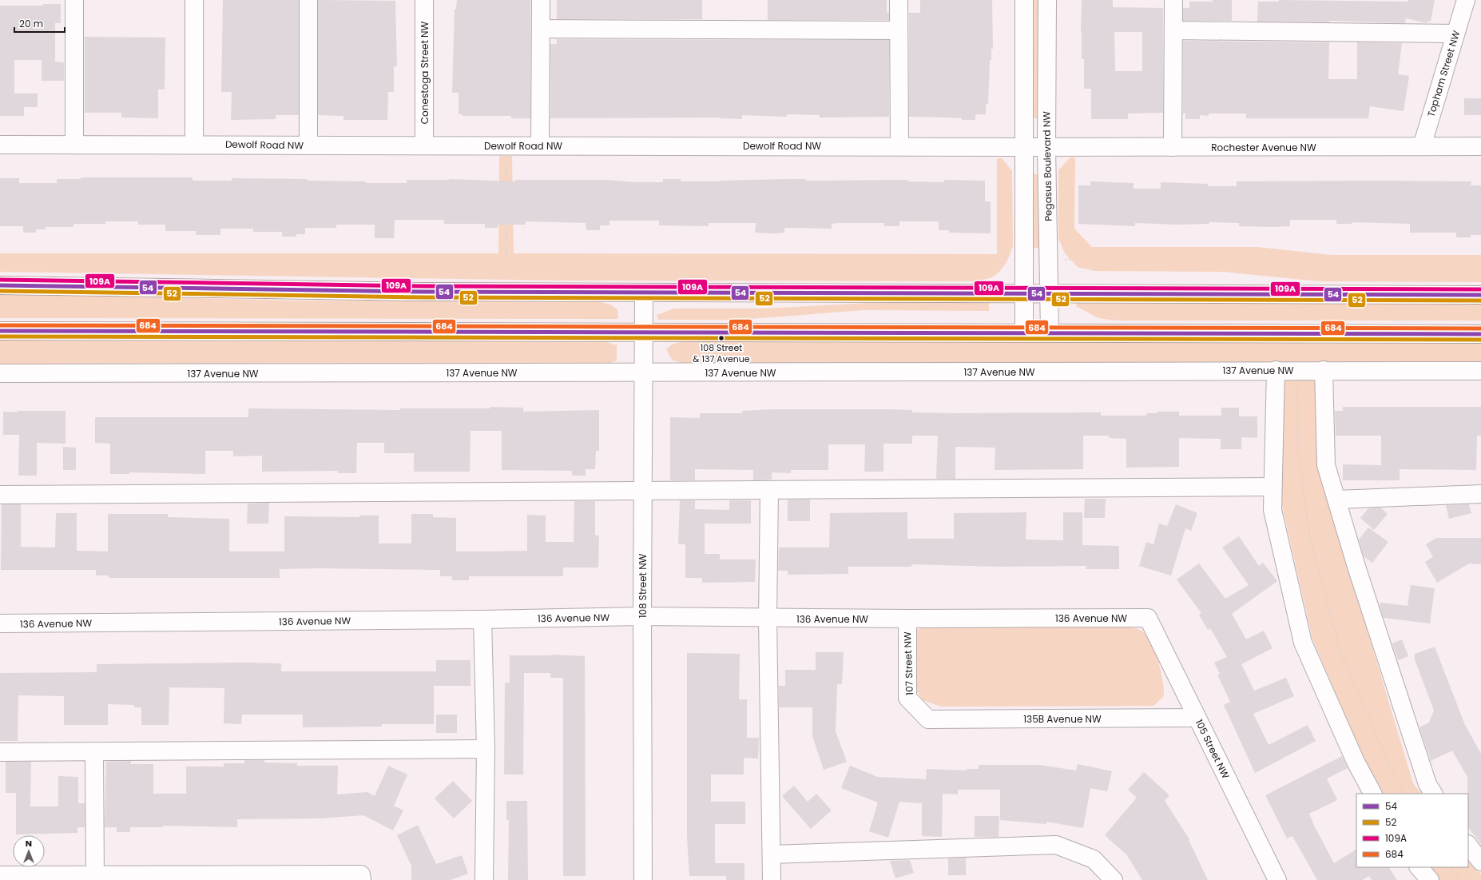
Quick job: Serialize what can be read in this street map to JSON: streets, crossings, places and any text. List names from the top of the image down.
{
  "streets": {
    "street": [
      "Conestoga Street NW",
      "Topham Street NW",
      "Dewolf Road NW",
      "Rochester Avenue NW",
      "Pegasus Boulevard NW",
      "137 Avenue NW",
      "108 Street NW",
      "136 Avenue NW",
      "107 Street NW",
      "135B Avenue NW",
      "105 Street NW"
    ]
  },
  "crossings": [
    ["Conestoga Street NW", "Dewolf Road NW"],
    ["Topham Street NW", "Rochester Avenue NW"],
    ["Dewolf Road NW", "Rochester Avenue NW"],
    ["Dewolf Road NW", "Pegasus Boulevard NW"],
    ["Rochester Avenue NW", "Pegasus Boulevard NW"],
    ["137 Avenue NW", "108 Street NW"],
    ["108 Street NW", "136 Avenue NW"],
    ["136 Avenue NW", "107 Street NW"],
    ["136 Avenue NW", "105 Street NW"],
    ["107 Street NW", "135B Avenue NW"],
    ["135B Avenue NW", "105 Street NW"]
  ],
  "places": ["108 Street & 137 Avenue"],
  "lines": [
    "transit line 109A",
    "transit line 54",
    "transit line 52",
    "transit line 684"
  ],
  "legend": [
    "54",
    "52",
    "109A",
    "684"
  ],
  "scale_bar": "20 m",
  "north": "top"
}
